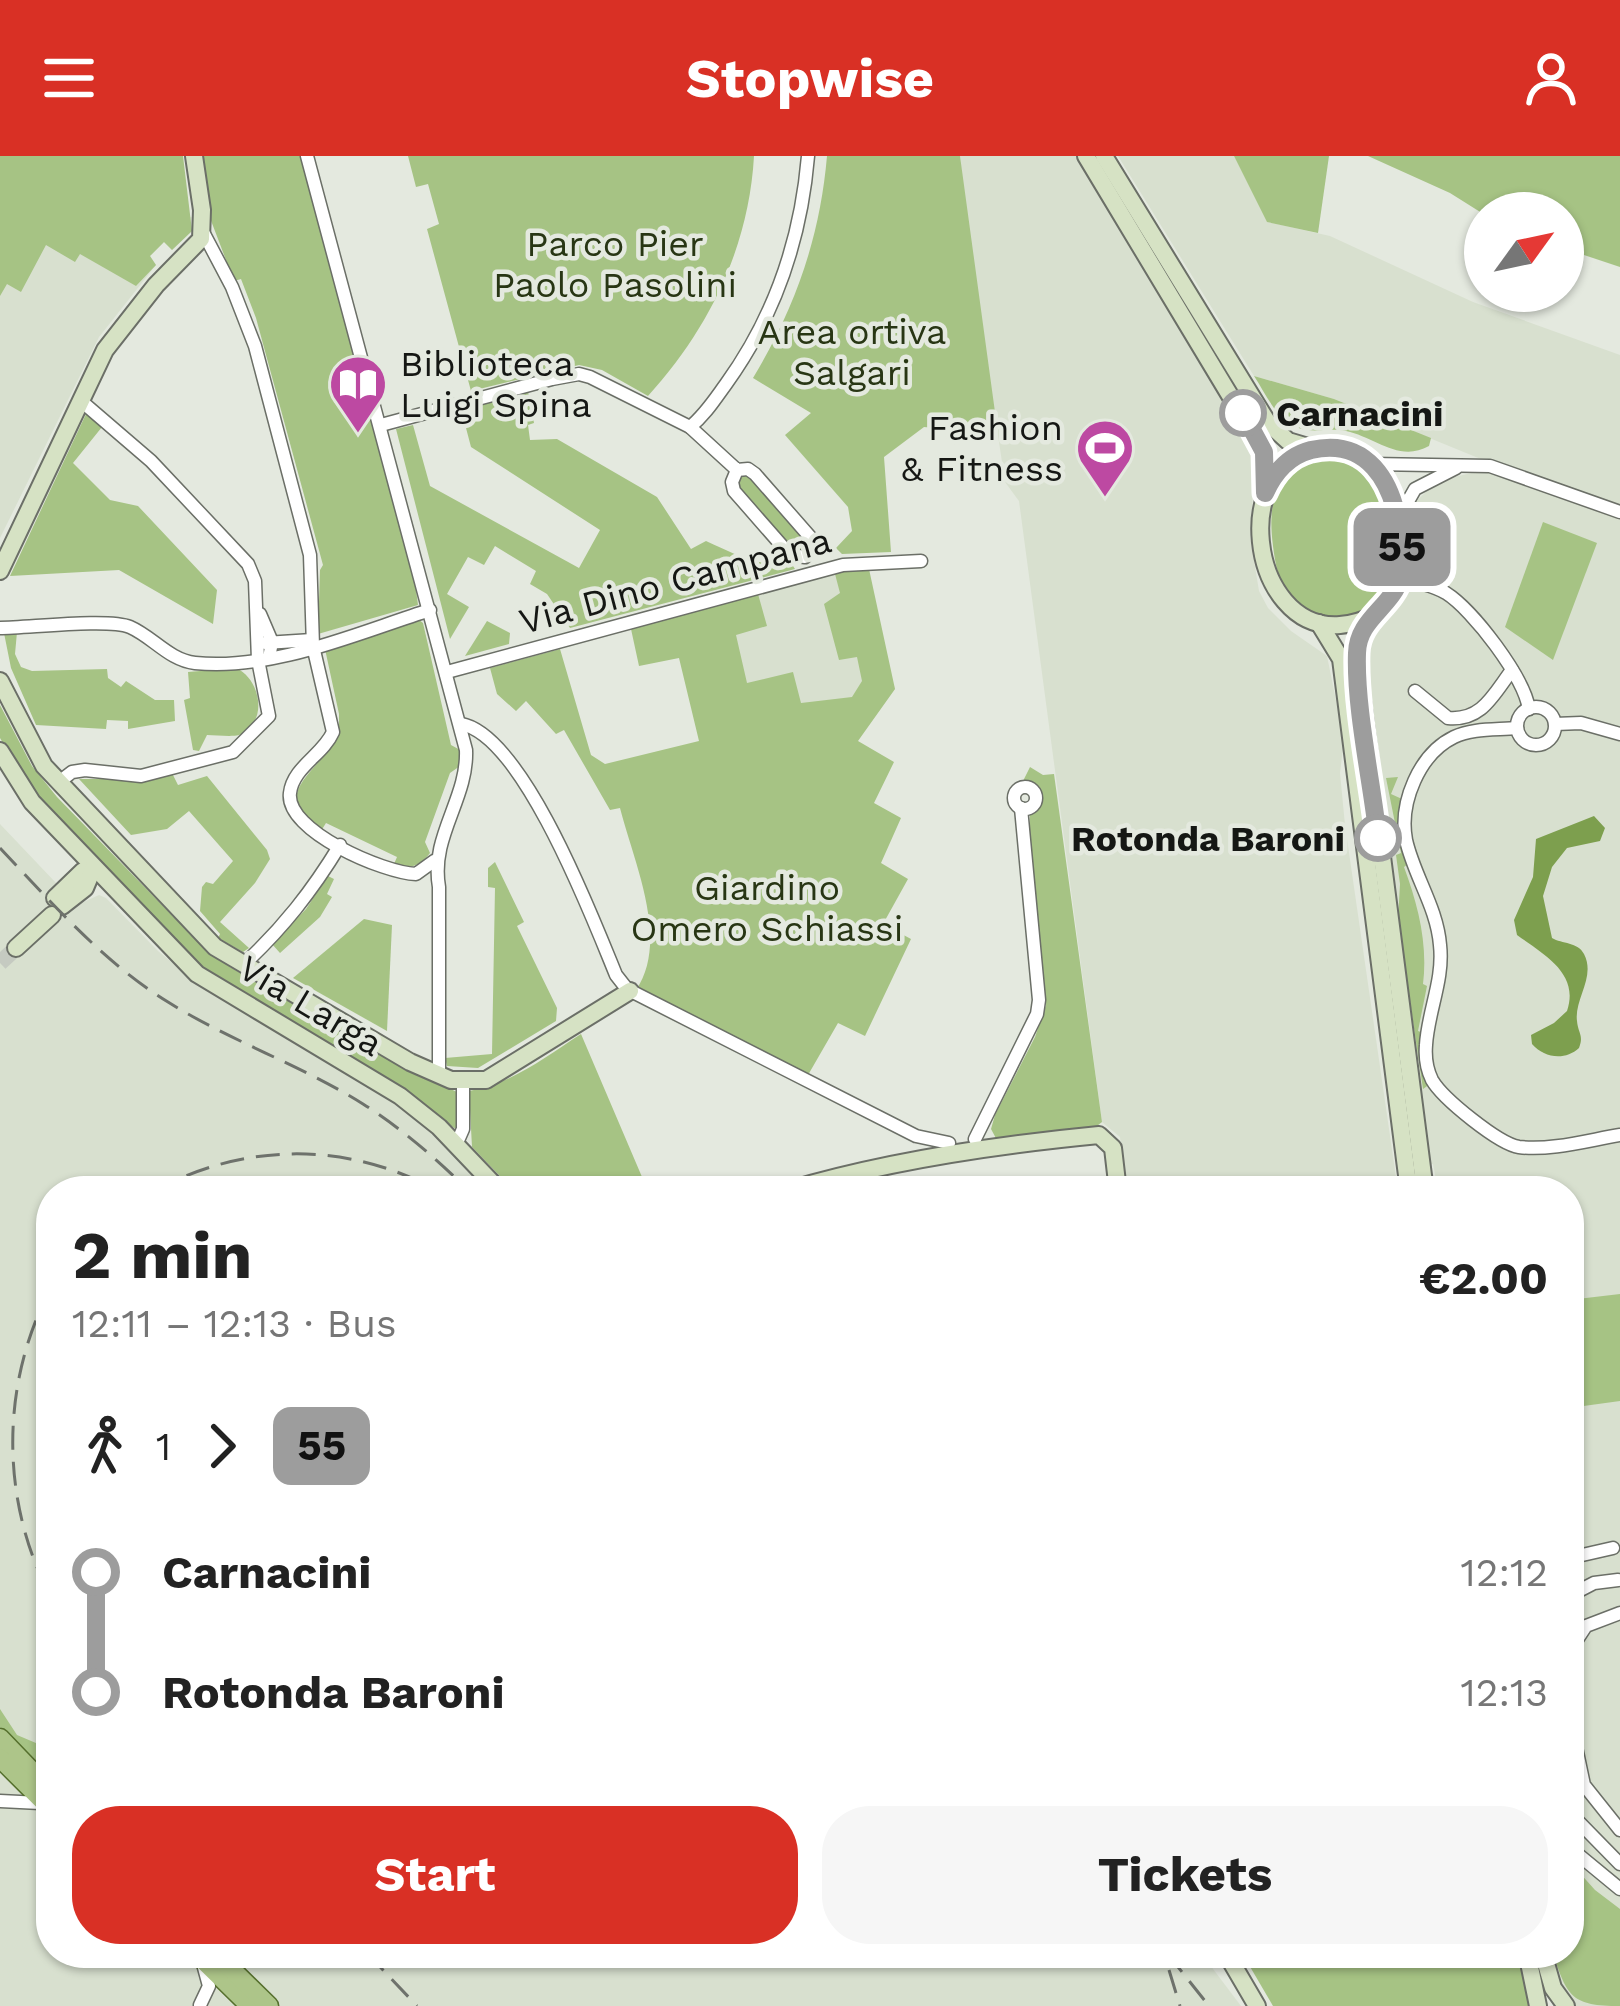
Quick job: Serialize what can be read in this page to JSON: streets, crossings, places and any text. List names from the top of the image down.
{
  "streets": {
    "main road": ["Via Larga"],
    "street": ["Via Dino Campana"]
  },
  "parks": ["Parco Pier Paolo Pasolini", "Area ortiva Salgari", "Giardino Omero Schiassi"],
  "places": {
    "other": ["Carnacini", "Rotonda Baroni"],
    "library": ["Biblioteca Luigi Spina"],
    "sports": ["Fashion & Fitness"]
  },
  "lines": ["bus line 55"],
  "north": "top right",
  "page": {
    "header": "Stopwise",
    "on_map": "55",
    "heading": ["2 min", "12:11 – 12:13 · Bus", "€2.00"],
    "legs": ["1", "55"],
    "list": [
      {
        "name": "Carnacini",
        "value": "12:12"
      },
      {
        "name": "Rotonda Baroni",
        "value": "12:13"
      }
    ],
    "buttons": ["Start", "Tickets"]
  }
}
